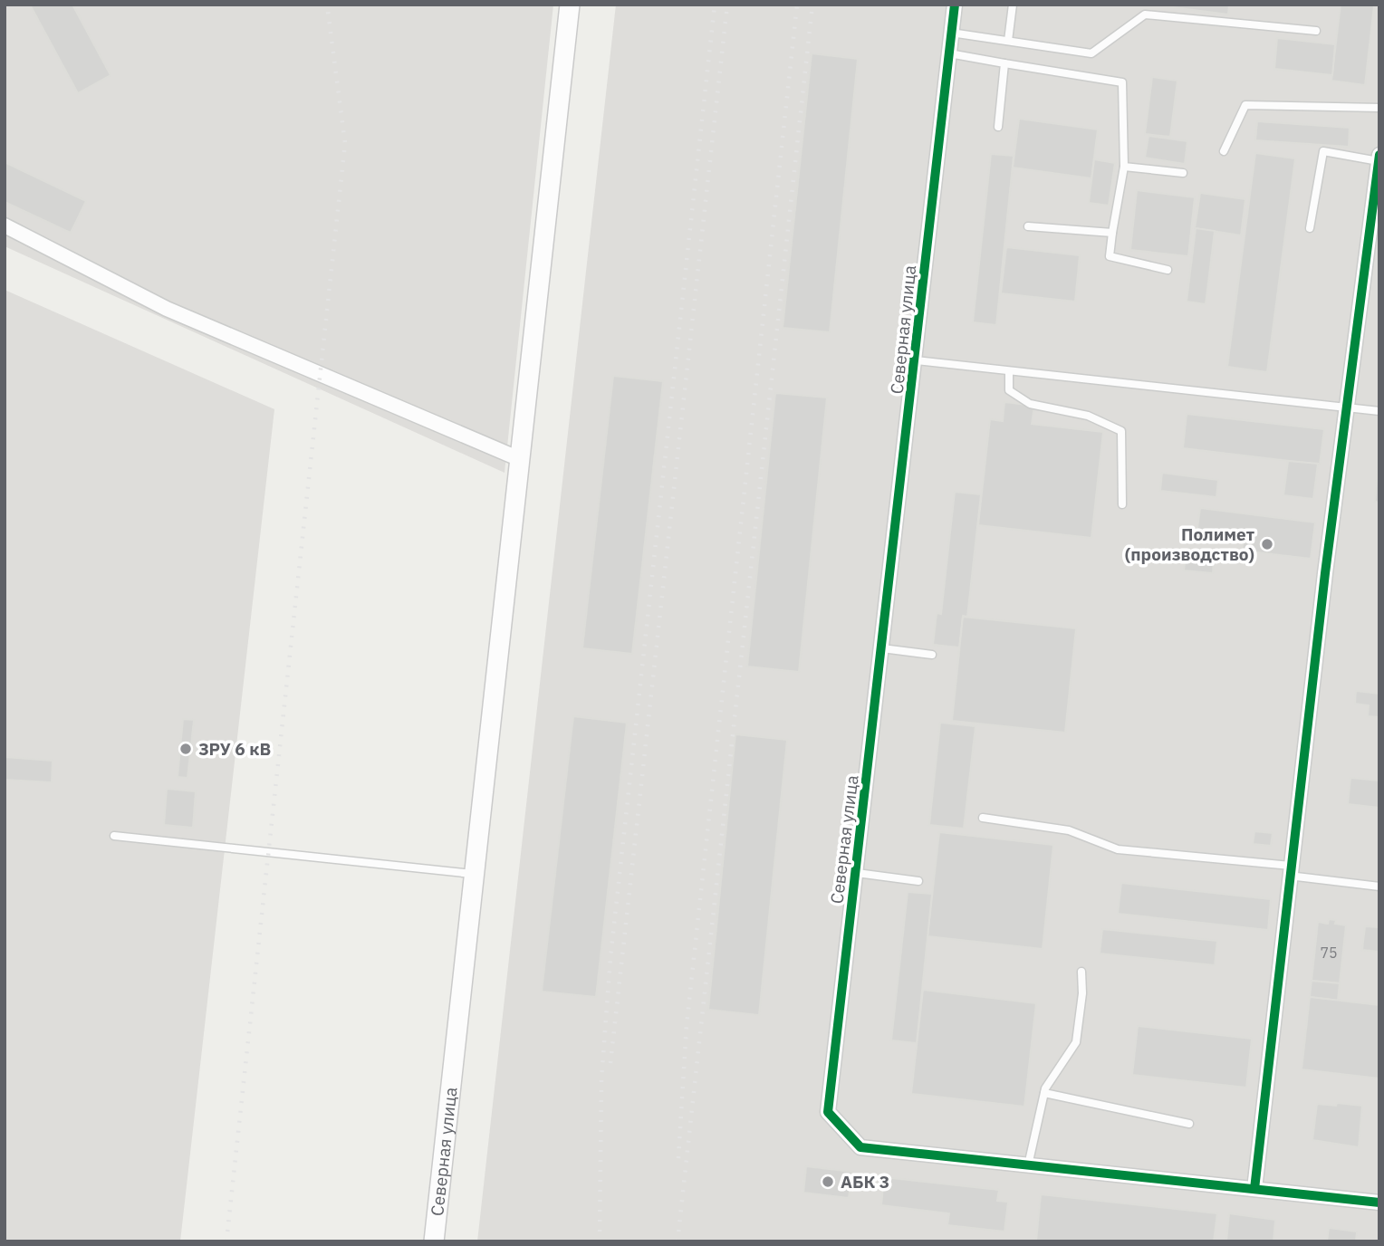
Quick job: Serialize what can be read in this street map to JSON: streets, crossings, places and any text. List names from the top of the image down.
{
  "streets": {
    "main road": ["Северная улица"]
  },
  "places": ["Полимет (производство)", "ЗРУ 6 кВ", "АБК 3"],
  "house_numbers": ["75"]
}
